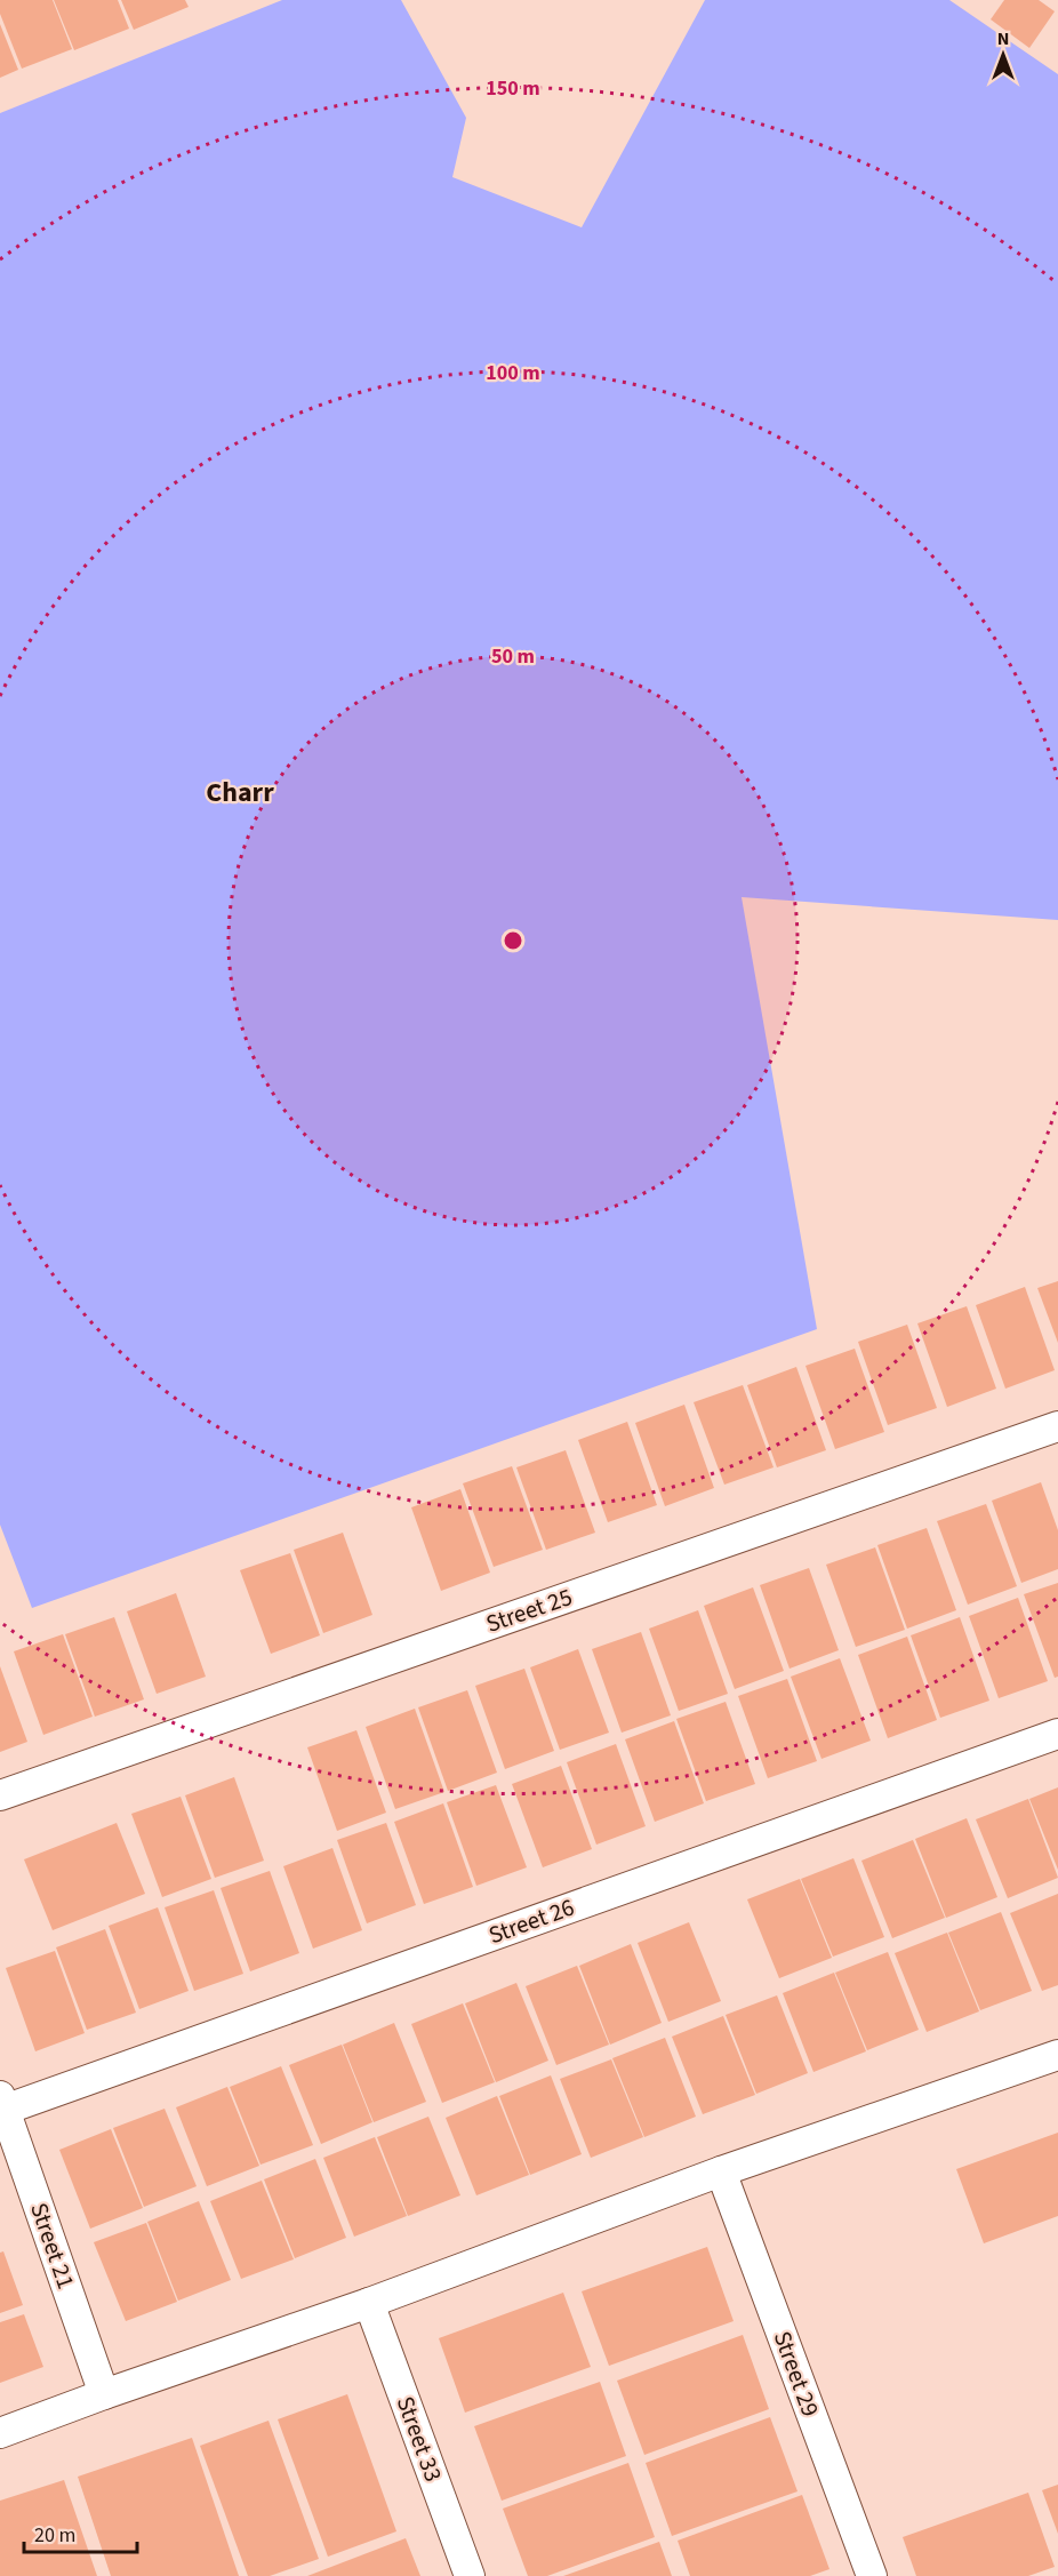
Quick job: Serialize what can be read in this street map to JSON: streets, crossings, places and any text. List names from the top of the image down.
{
  "streets": {
    "street": [
      "Street 25",
      "Street 26",
      "Street 21",
      "Street 29",
      "Street 33"
    ]
  },
  "crossings": [
    ["Street 26", "Street 21"]
  ],
  "districts": ["Charr"],
  "scale_bar": "20 m",
  "north": "top",
  "rings": ["150 m", "100 m", "50 m"]
}
